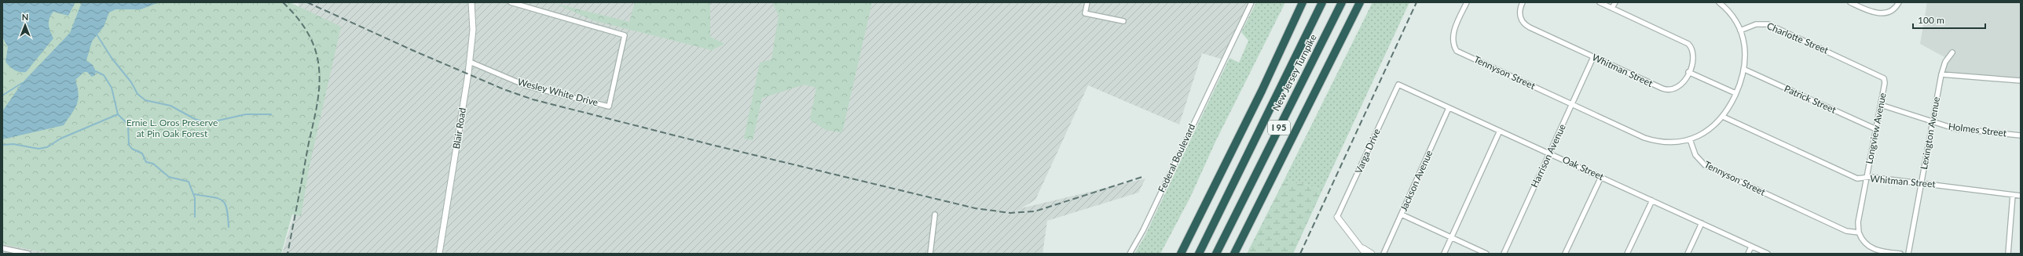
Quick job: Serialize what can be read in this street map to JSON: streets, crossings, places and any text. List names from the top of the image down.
{
  "streets": {
    "highway": ["New Jersey Turnpike", "I 95"],
    "street": [
      "Charlotte Street",
      "Whitman Street",
      "Tennyson Street",
      "Wesley White Drive",
      "Patrick Street",
      "Blair Road",
      "Longview Avenue",
      "Holmes Street",
      "Lexington Avenue",
      "Varga Drive",
      "Harrison Avenue",
      "Federal Boulevard",
      "Oak Street",
      "Jackson Avenue"
    ]
  },
  "crossings": [
    ["Charlotte Street", "Longview Avenue"],
    ["Whitman Street", "Longview Avenue"],
    ["Whitman Street", "Lexington Avenue"],
    ["Whitman Street", "Harrison Avenue"],
    ["Tennyson Street", "Longview Avenue"],
    ["Tennyson Street", "Harrison Avenue"],
    ["Wesley White Drive", "Blair Road"],
    ["Patrick Street", "Longview Avenue"],
    ["Longview Avenue", "Holmes Street"],
    ["Holmes Street", "Lexington Avenue"],
    ["Varga Drive", "Oak Street"],
    ["Harrison Avenue", "Oak Street"],
    ["Oak Street", "Jackson Avenue"]
  ],
  "parks": ["Ernie L. Oros Preserve at Pin Oak Forest"],
  "scale_bar": "100 m",
  "north": "top"
}
